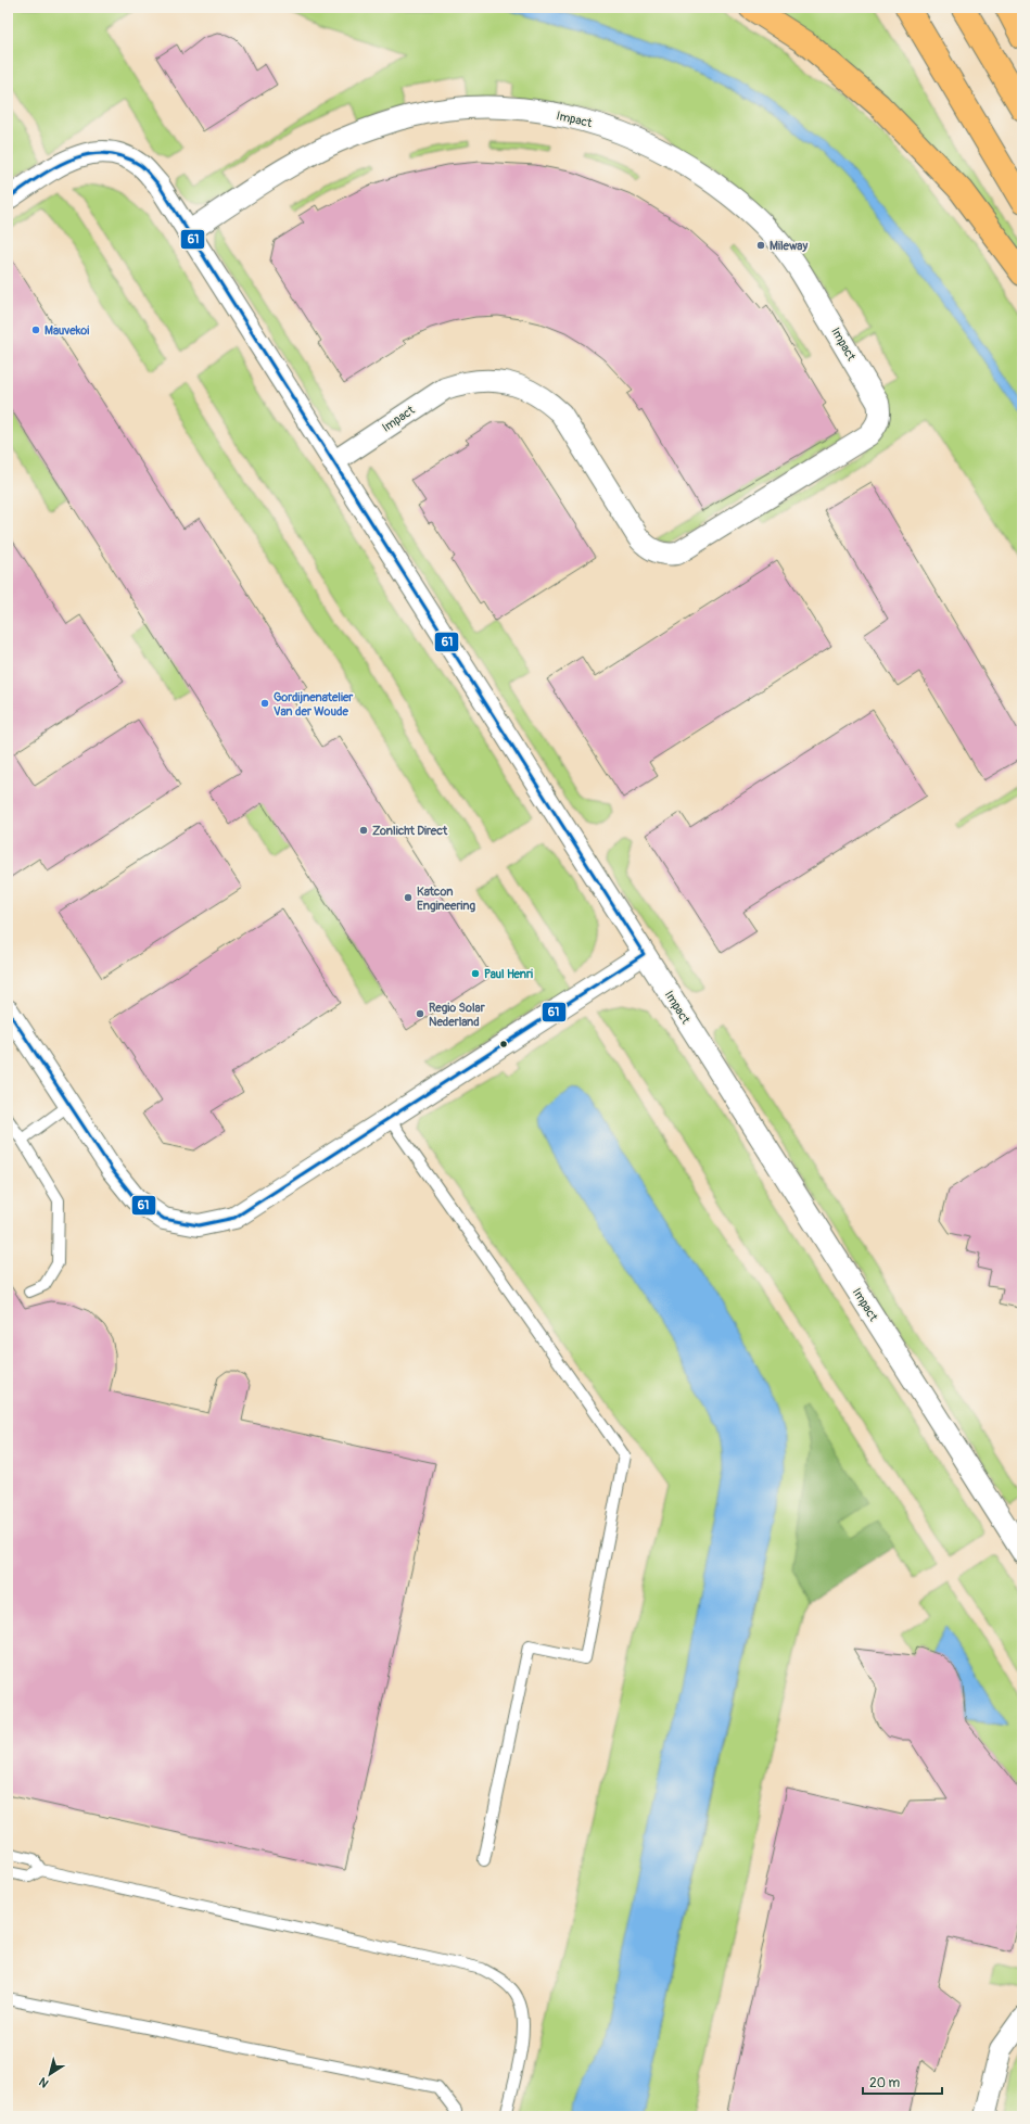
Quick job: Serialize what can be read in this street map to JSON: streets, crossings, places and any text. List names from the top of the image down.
{
  "streets": {
    "street": ["Impact"]
  },
  "places": [
    "Mileway",
    "Mauvekoi",
    "Gordijnenatelier Van der Woude",
    "Zonlicht Direct",
    "Katcon Engineering",
    "Paul Henri",
    "Regio Solar Nederland"
  ],
  "lines": ["transit line 61"],
  "scale_bar": "20 m",
  "north": "bottom left"
}
